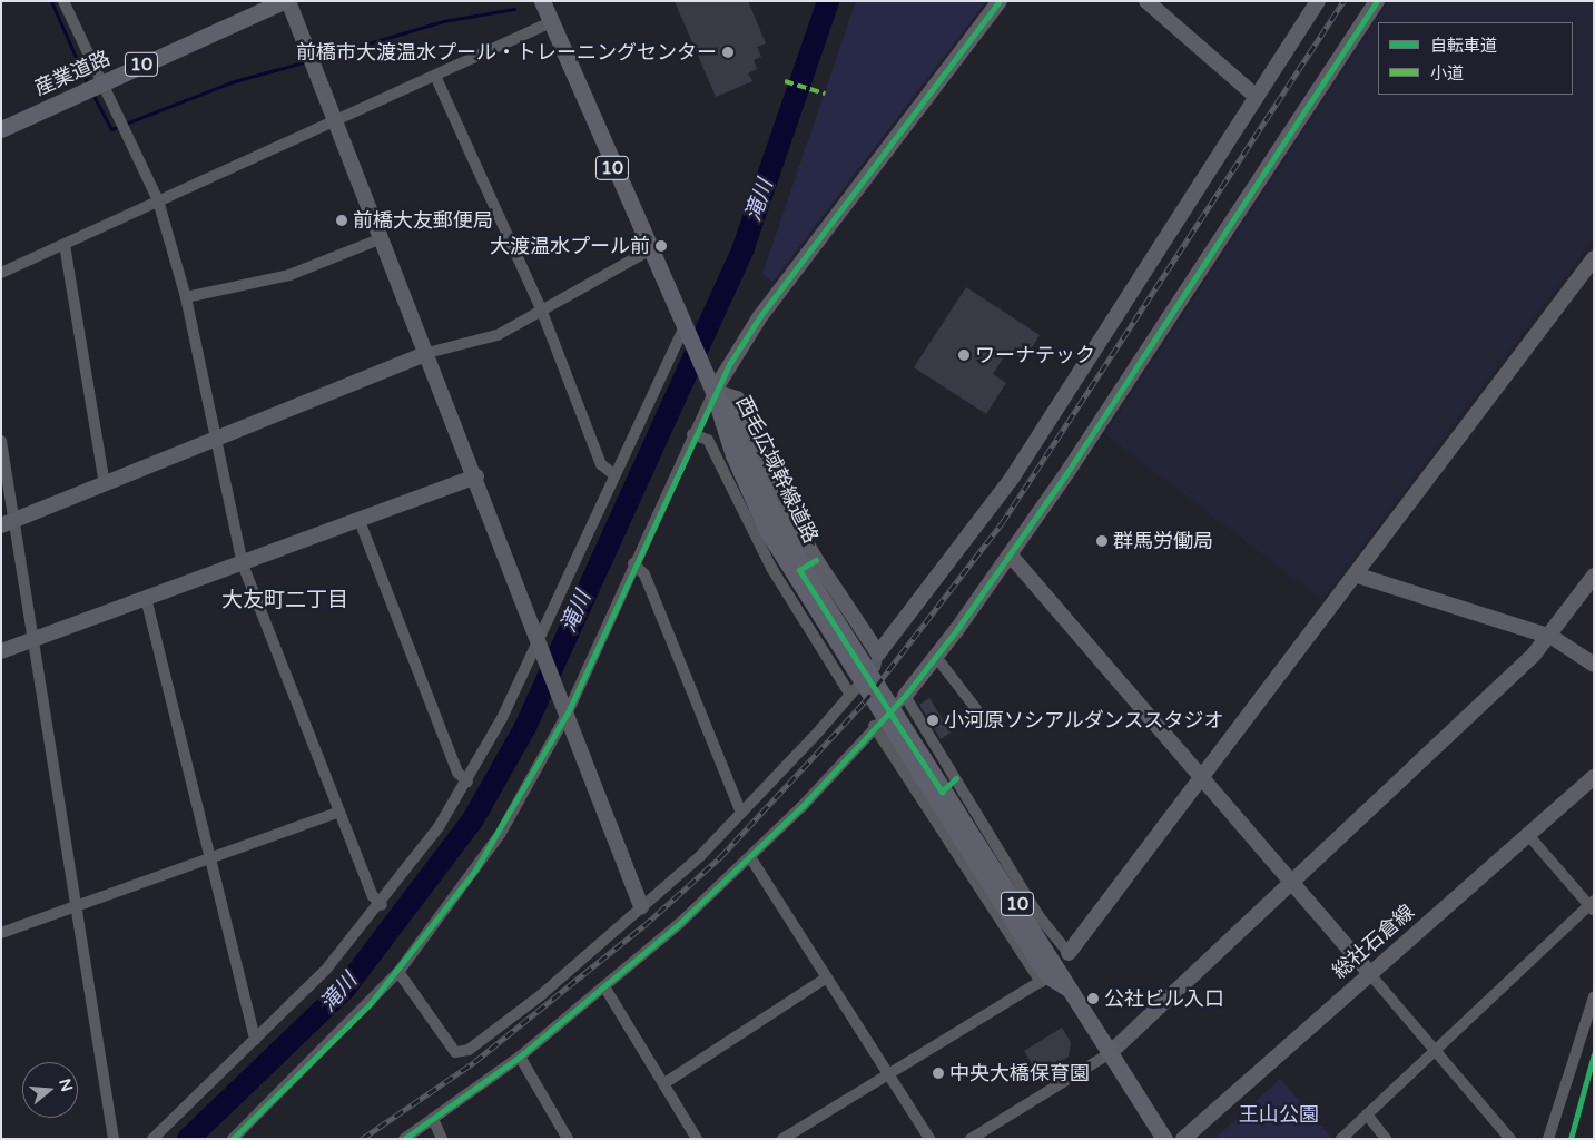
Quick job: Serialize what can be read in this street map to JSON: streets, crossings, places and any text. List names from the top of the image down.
{
  "streets": {
    "main road": ["10", "産業道路", "西毛広域幹線道路"],
    "street": ["総社石倉線"]
  },
  "districts": ["大友町二丁目"],
  "water": ["滝川"],
  "parks": ["王山公園"],
  "places": [
    "前橋市大渡温水プール・トレーニングセンター",
    "前橋大友郵便局",
    "大渡温水プール前",
    "ワーナテック",
    "群馬労働局",
    "小河原ソシアルダンススタジオ",
    "公社ビル入口",
    "中央大橋保育園"
  ],
  "legend": ["自転車道", "小道"],
  "north": "right"
}
